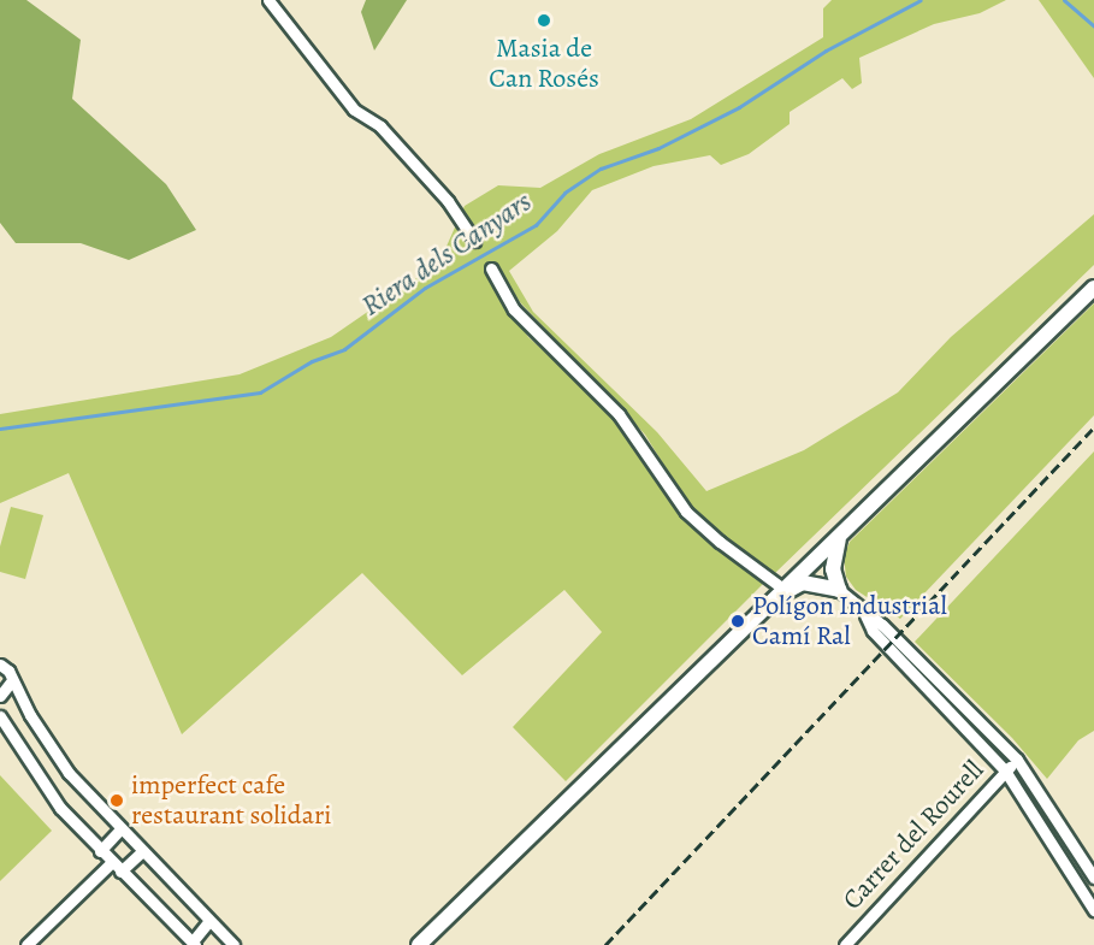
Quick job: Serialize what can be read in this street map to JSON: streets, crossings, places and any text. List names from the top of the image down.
{
  "streets": {
    "street": ["Carrer del Rourell"]
  },
  "water": ["Riera dels Canyars"],
  "places": ["Masia de Can Rosés", "Polígon Industrial Camí Ral", "imperfect cafe restaurant solidari"]
}
